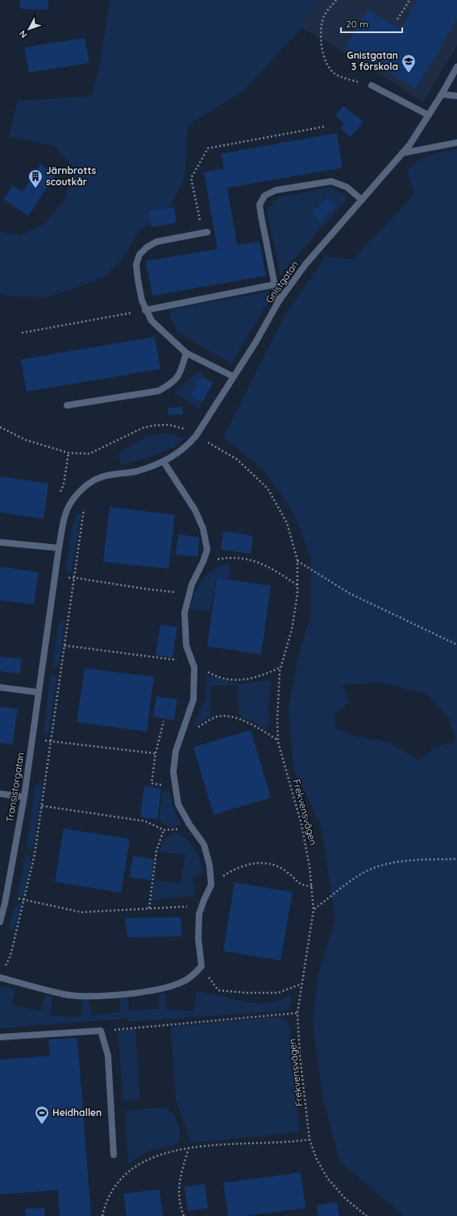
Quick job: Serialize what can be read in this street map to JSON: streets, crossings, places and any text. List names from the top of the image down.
{
  "streets": {
    "street": ["Gnistgatan", "Transistorgatan"],
    "path": ["Frekvensvägen"]
  },
  "crossings": [
    ["Gnistgatan", "Transistorgatan"],
    ["Gnistgatan", "Frekvensvägen"],
    ["Transistorgatan", "Frekvensvägen"]
  ],
  "places": {
    "school or university": ["Gnistgatan 3 förskola"],
    "building": ["Järnbrotts scoutkår"],
    "sports": ["Heidhallen"]
  },
  "scale_bar": "20 m",
  "north": "bottom left"
}
